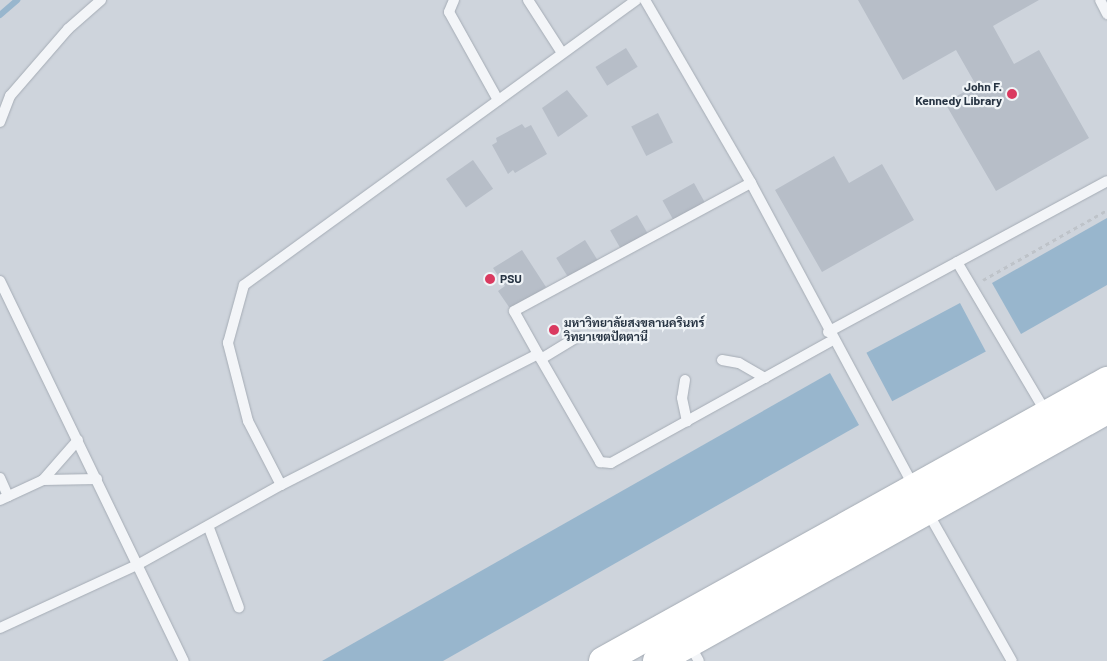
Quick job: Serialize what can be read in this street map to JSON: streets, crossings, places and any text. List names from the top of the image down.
{
  "places": ["John F. Kennedy Library", "PSU", "มหาวิทยาลัยสงขลานครินทร์ วิทยาเขตปัตตานี"]
}
